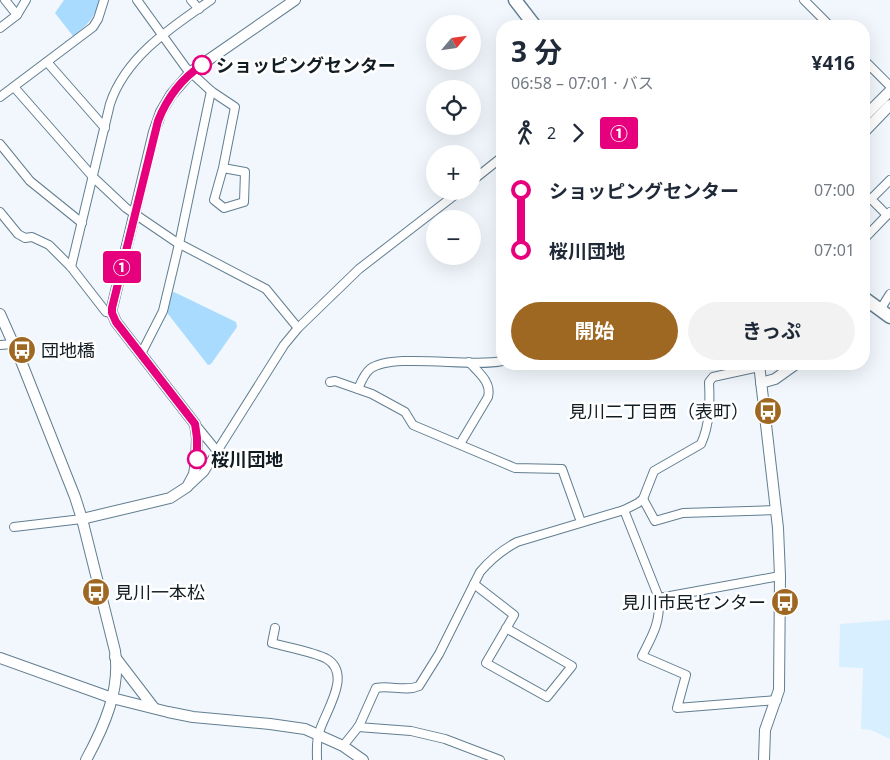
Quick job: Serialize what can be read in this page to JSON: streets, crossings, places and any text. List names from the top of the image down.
{
  "places": {
    "other": ["ショッピングセンター", "桜川団地"],
    "bus stop": [
      "団地橋",
      "見川二丁目西（表町）",
      "見川一本松",
      "見川市民センター"
    ]
  },
  "lines": ["bus line ①"],
  "north": "top right",
  "page": {
    "on_map": "①",
    "map_buttons": ["+", "−"],
    "heading": ["3 分", "06:58 – 07:01 · バス", "¥416"],
    "legs": ["2", "①"],
    "list": [
      {
        "name": "ショッピングセンター",
        "value": "07:00"
      },
      {
        "name": "桜川団地",
        "value": "07:01"
      }
    ],
    "buttons": ["開始", "きっぷ"]
  }
}
